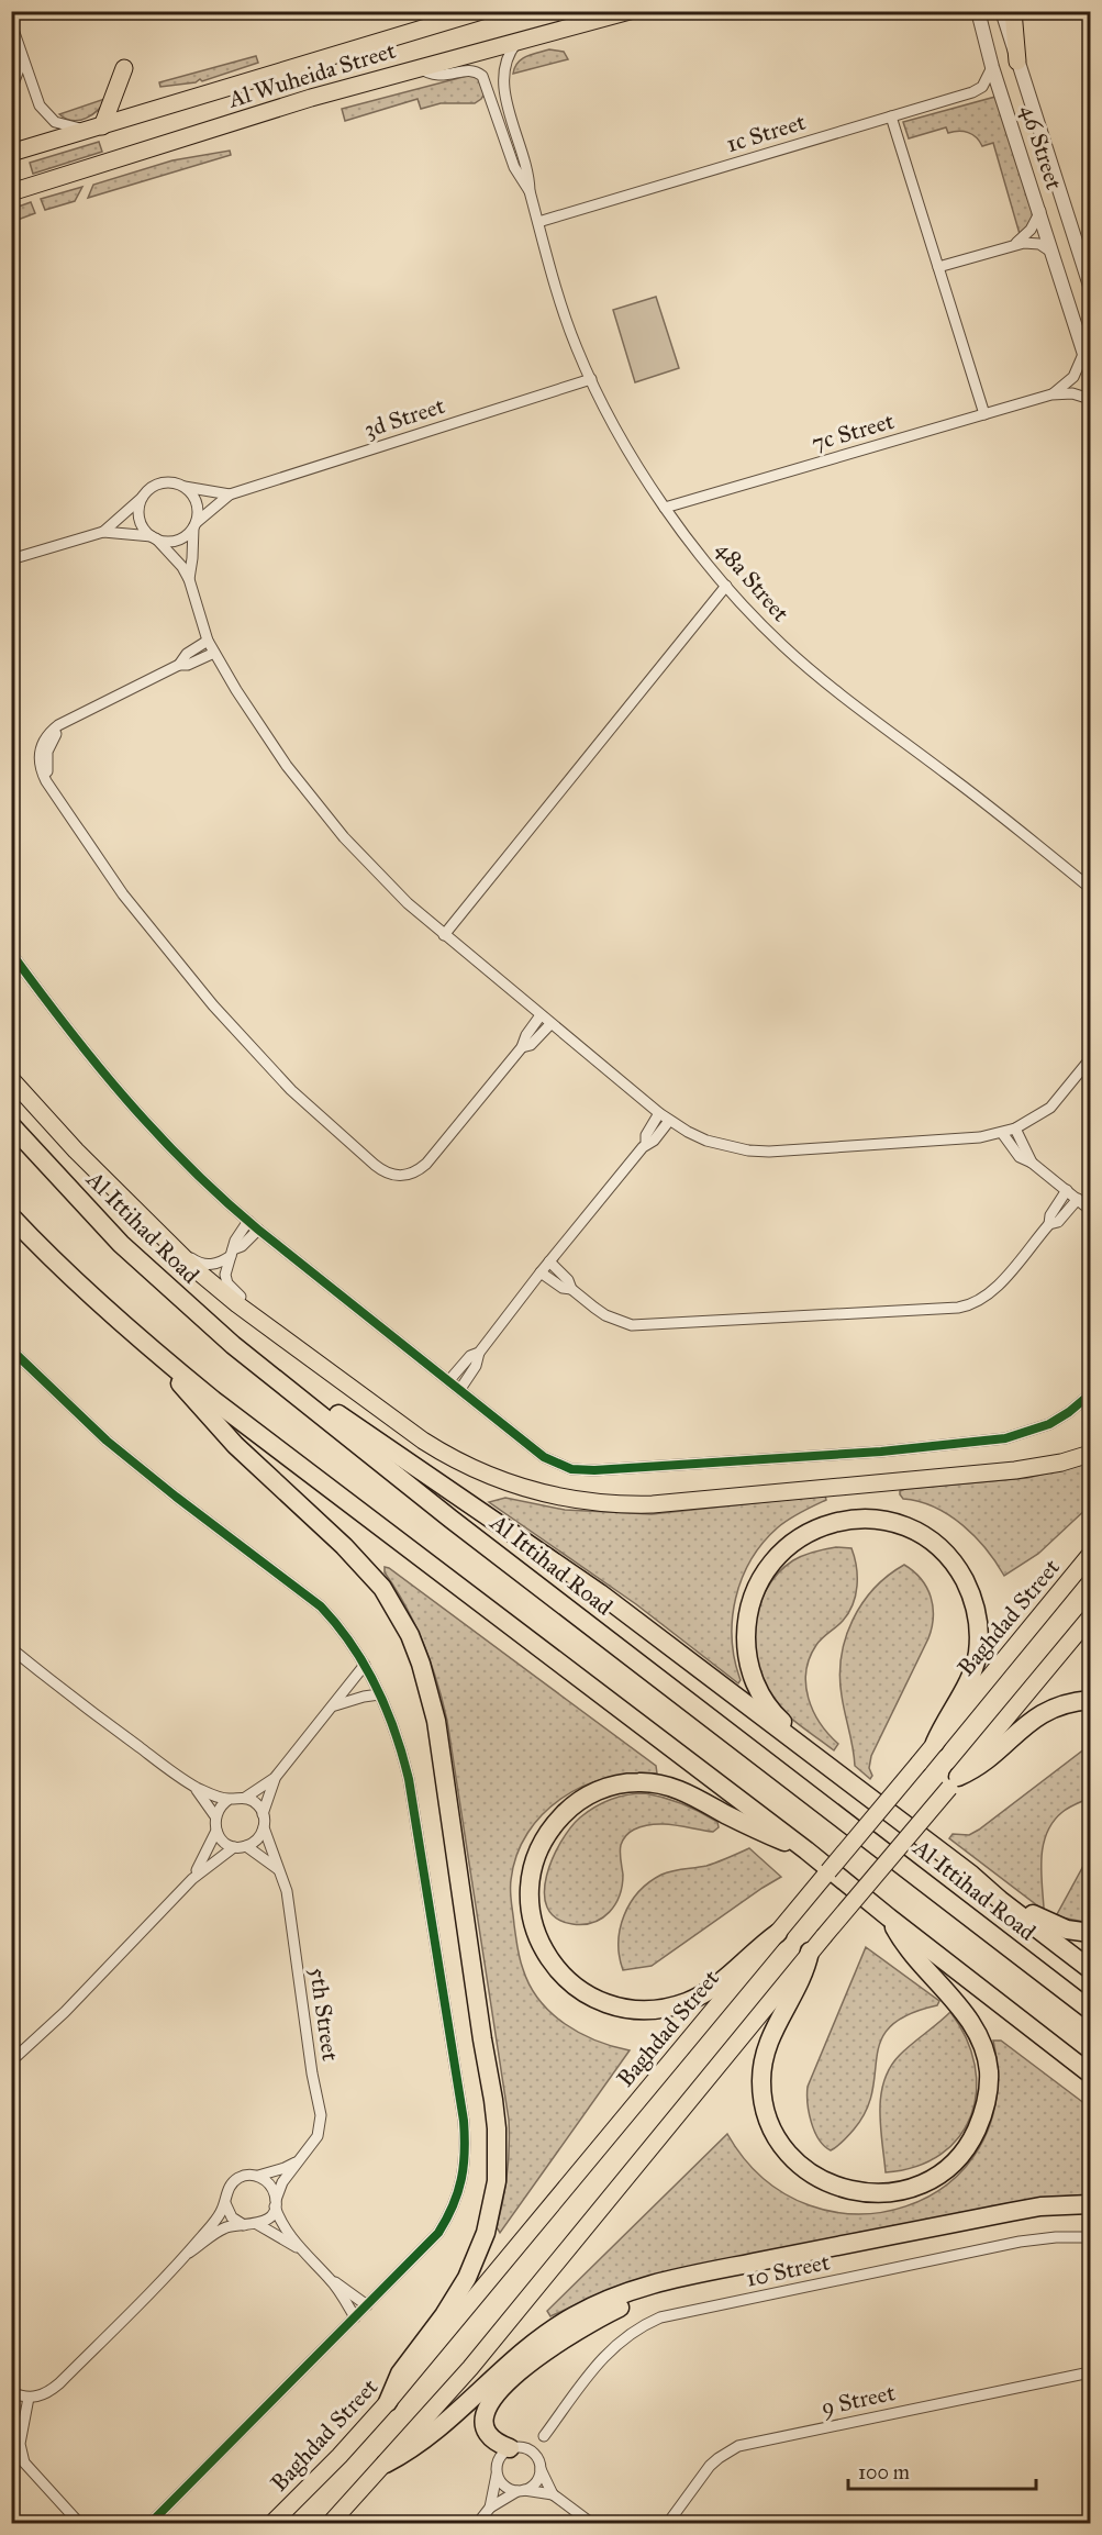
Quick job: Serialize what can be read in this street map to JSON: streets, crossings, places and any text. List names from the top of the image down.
{
  "streets": {
    "highway": ["Al Ittihad Road"],
    "main road": ["Al Wuheida Street", "Baghdad Street"],
    "street": [
      "1c Street",
      "46 Street",
      "3d Street",
      "7c Street",
      "48a Street",
      "5th Street",
      "10 Street",
      "9 Street"
    ]
  },
  "crossings": [
    ["Al Wuheida Street", "48a Street"],
    ["1c Street", "46 Street"],
    ["1c Street", "48a Street"],
    ["46 Street", "7c Street"],
    ["3d Street", "48a Street"],
    ["7c Street", "48a Street"]
  ],
  "scale_bar": "100 m"
}
